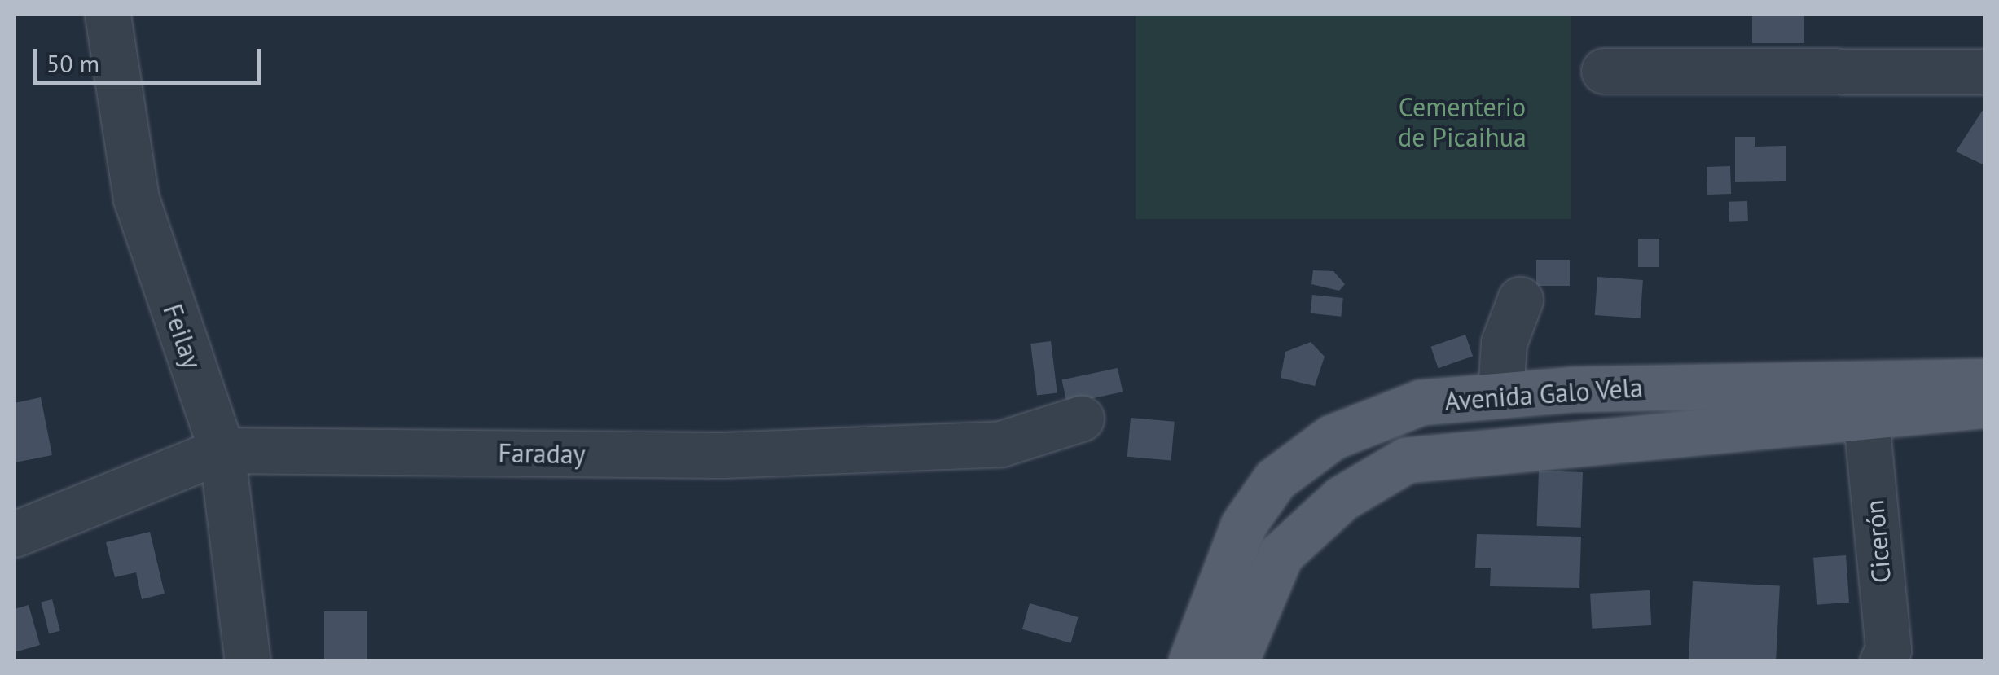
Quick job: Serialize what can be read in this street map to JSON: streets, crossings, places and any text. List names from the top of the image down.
{
  "streets": {
    "main road": ["Avenida Galo Vela"],
    "street": ["Feilay", "Faraday", "Cicerón"]
  },
  "crossings": [
    ["Feilay", "Faraday"],
    ["Avenida Galo Vela", "Cicerón"]
  ],
  "parks": ["Cementerio de Picaihua"],
  "scale_bar": "50 m"
}
